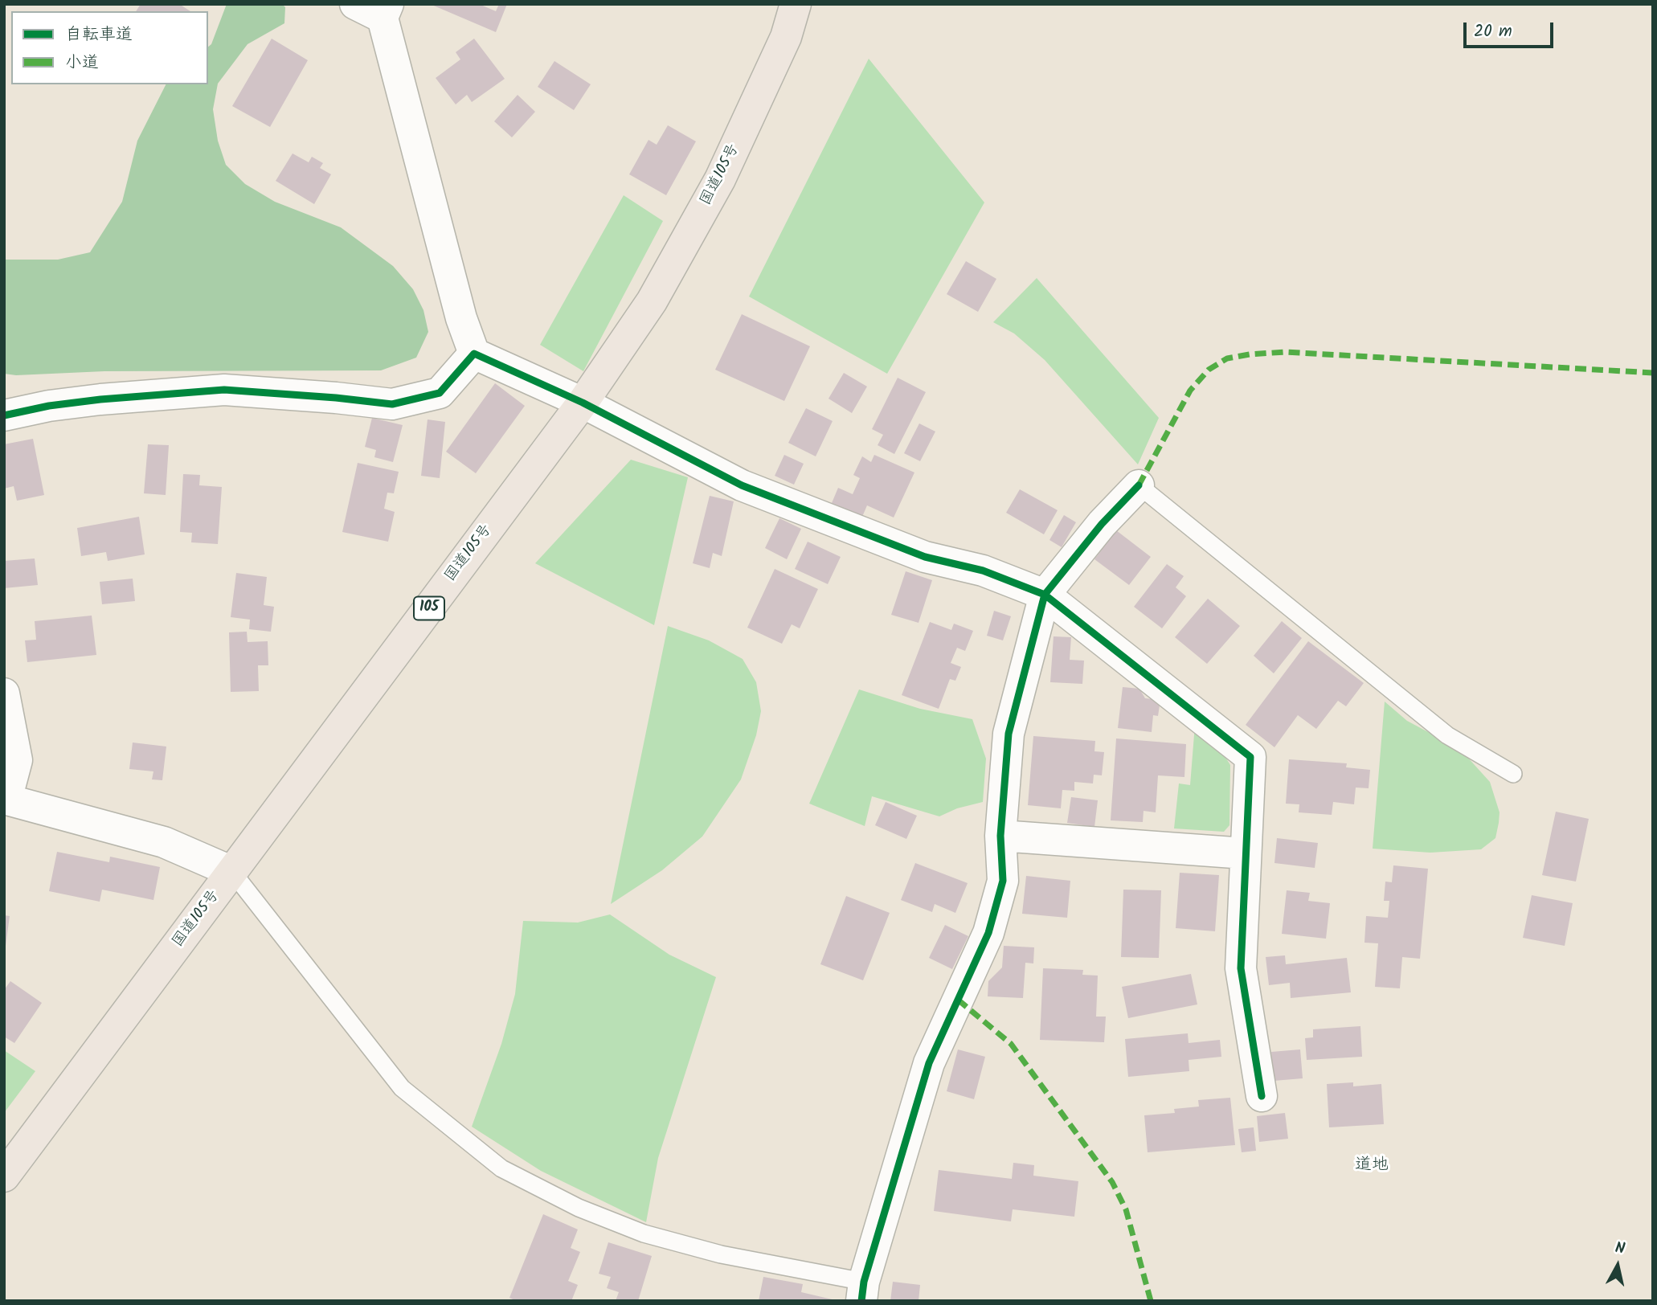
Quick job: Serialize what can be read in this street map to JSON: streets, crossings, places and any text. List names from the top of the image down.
{
  "streets": {
    "highway": ["国道105号", "105"]
  },
  "districts": ["道地"],
  "legend": ["自転車道", "小道"],
  "scale_bar": "20 m",
  "north": "top"
}
